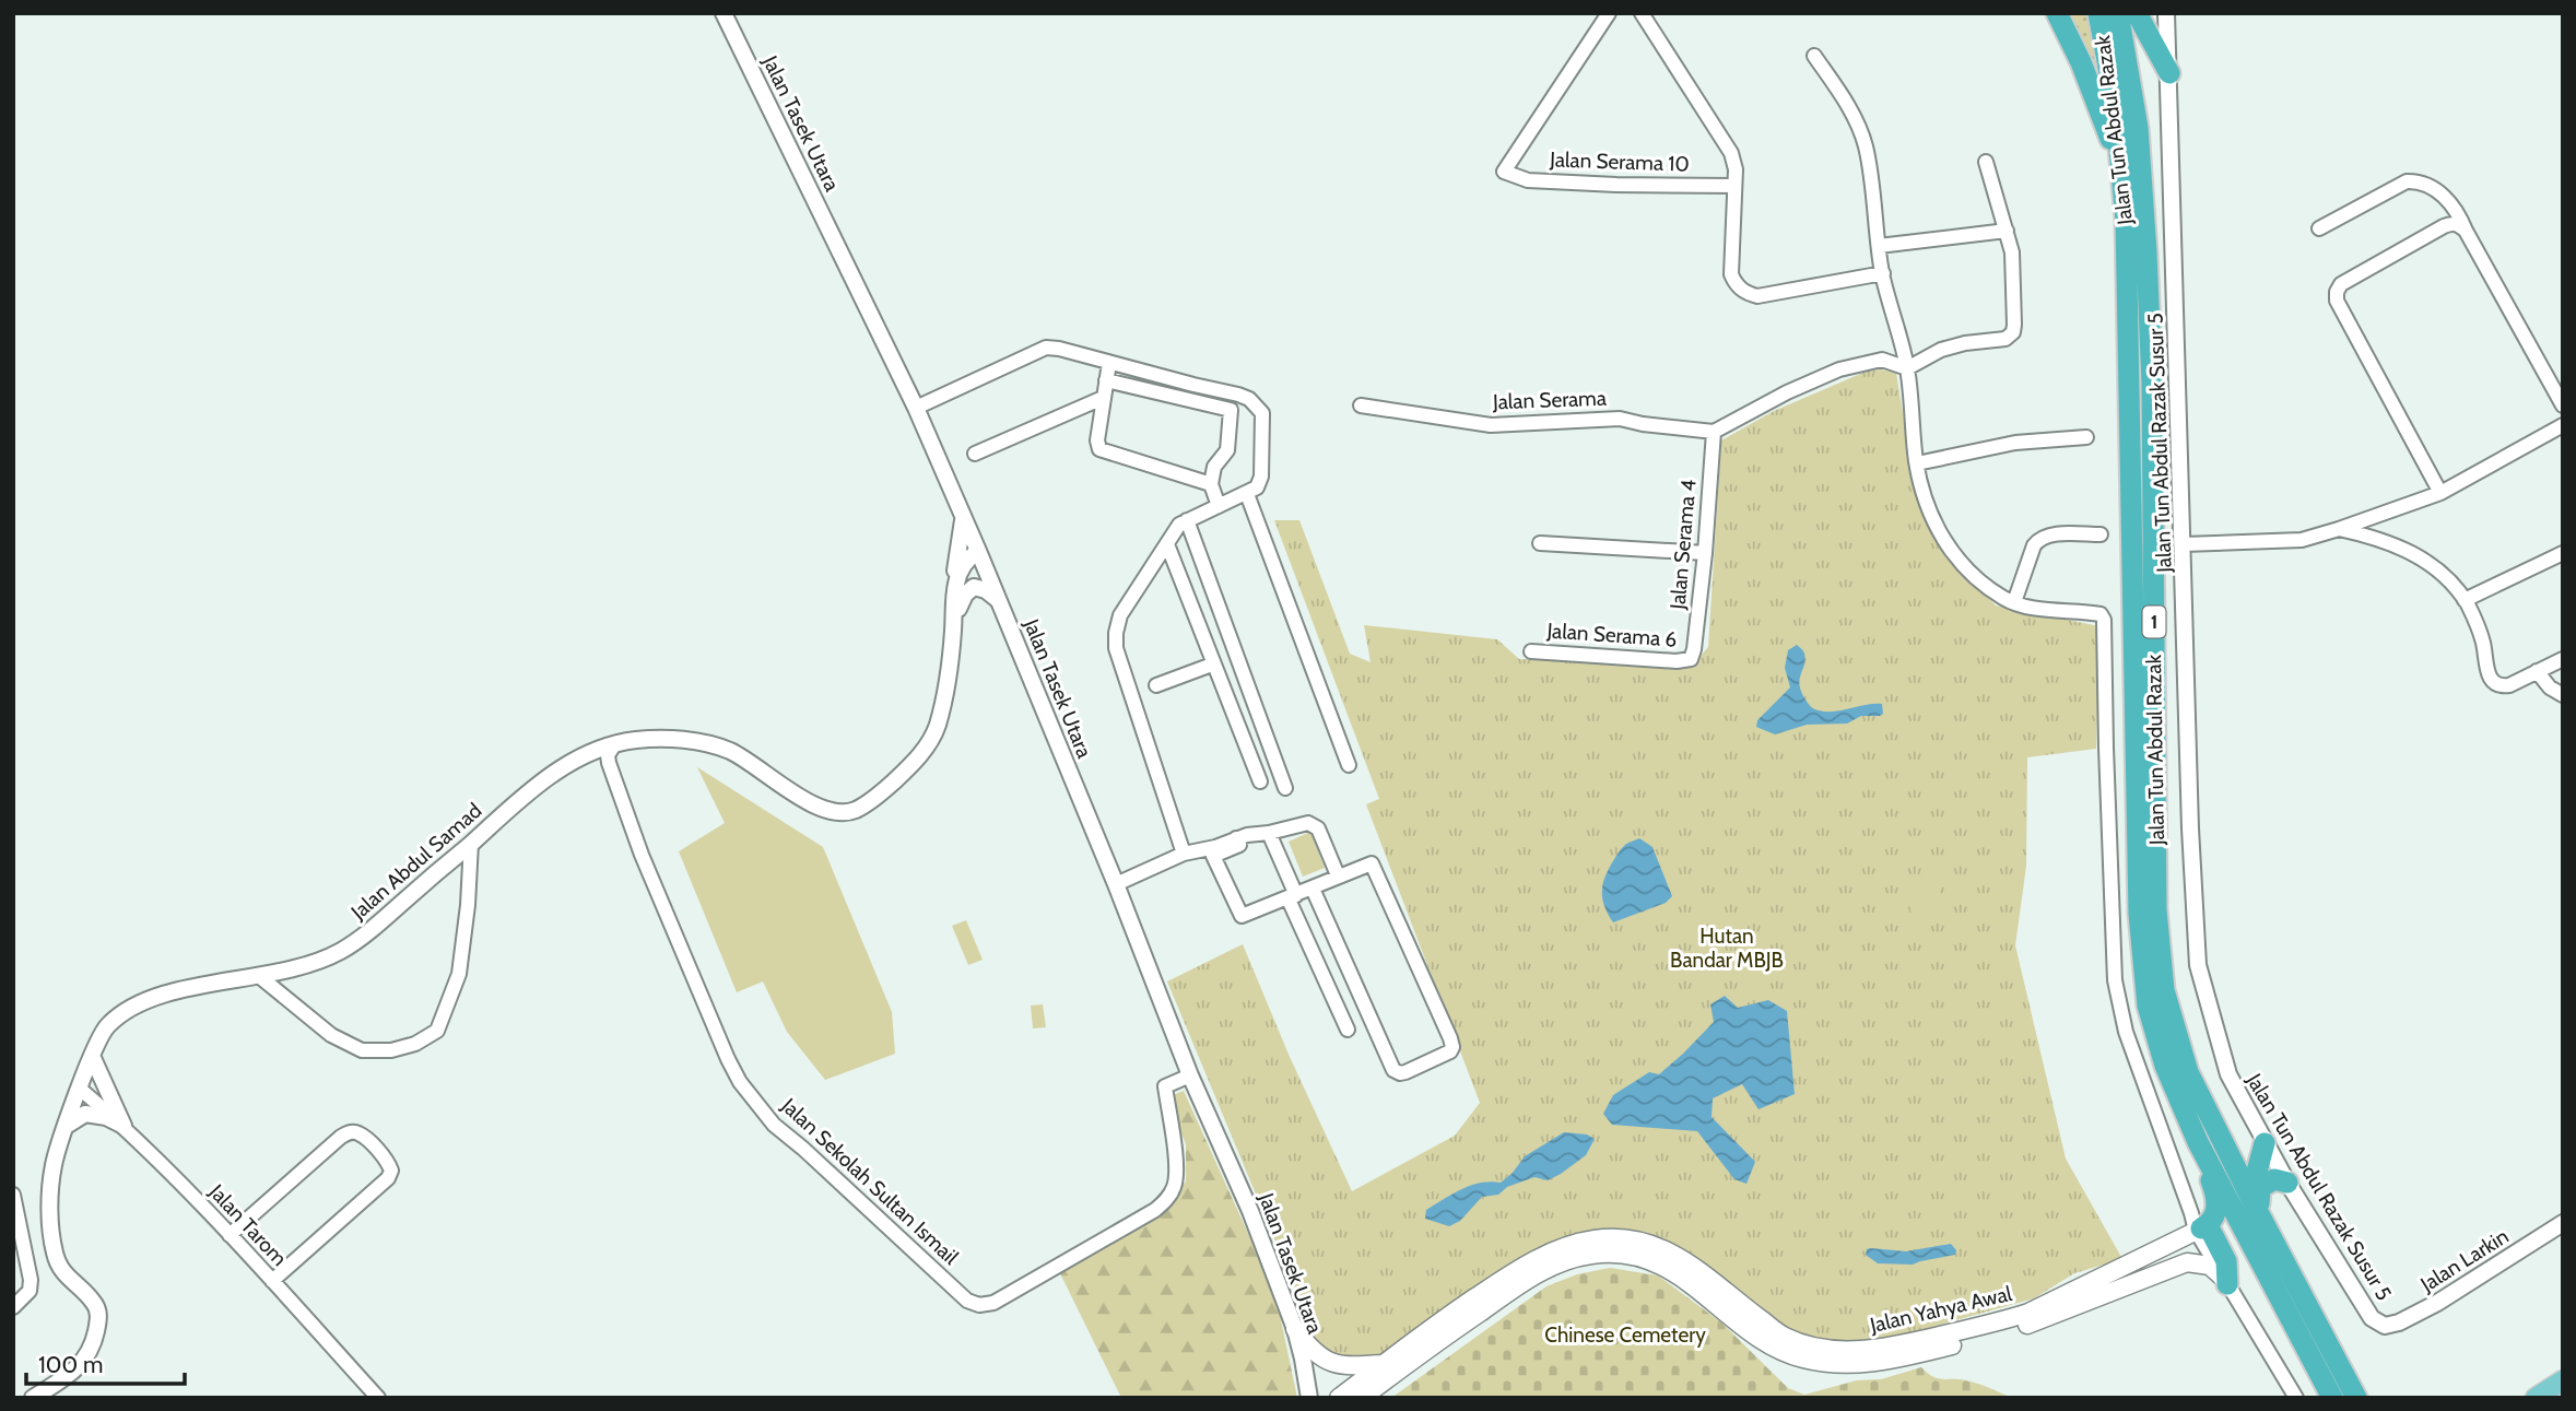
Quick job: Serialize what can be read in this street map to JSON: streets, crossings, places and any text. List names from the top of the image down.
{
  "streets": {
    "highway": ["Jalan Tun Abdul Razak", "1"],
    "main road": ["Jalan Yahya Awal"],
    "street": [
      "Jalan Tasek Utara",
      "Jalan Serama 10",
      "Jalan Serama",
      "Jalan Tun Abdul Razak Susur 5",
      "Jalan Serama 4",
      "Jalan Serama 6",
      "Jalan Abdul Samad",
      "Jalan Sekolah Sultan Ismail",
      "Jalan Tarom",
      "Jalan Larkin"
    ]
  },
  "crossings": [
    ["Jalan Tasek Utara", "Jalan Abdul Samad"],
    ["Jalan Tasek Utara", "Jalan Sekolah Sultan Ismail"],
    ["Jalan Serama", "Jalan Serama 4"],
    ["Jalan Tun Abdul Razak Susur 5", "Jalan Larkin"],
    ["Jalan Serama 4", "Jalan Serama 6"],
    ["Jalan Abdul Samad", "Jalan Sekolah Sultan Ismail"],
    ["Jalan Abdul Samad", "Jalan Tarom"]
  ],
  "parks": ["Hutan Bandar MBJB", "Chinese Cemetery"],
  "scale_bar": "100 m"
}
